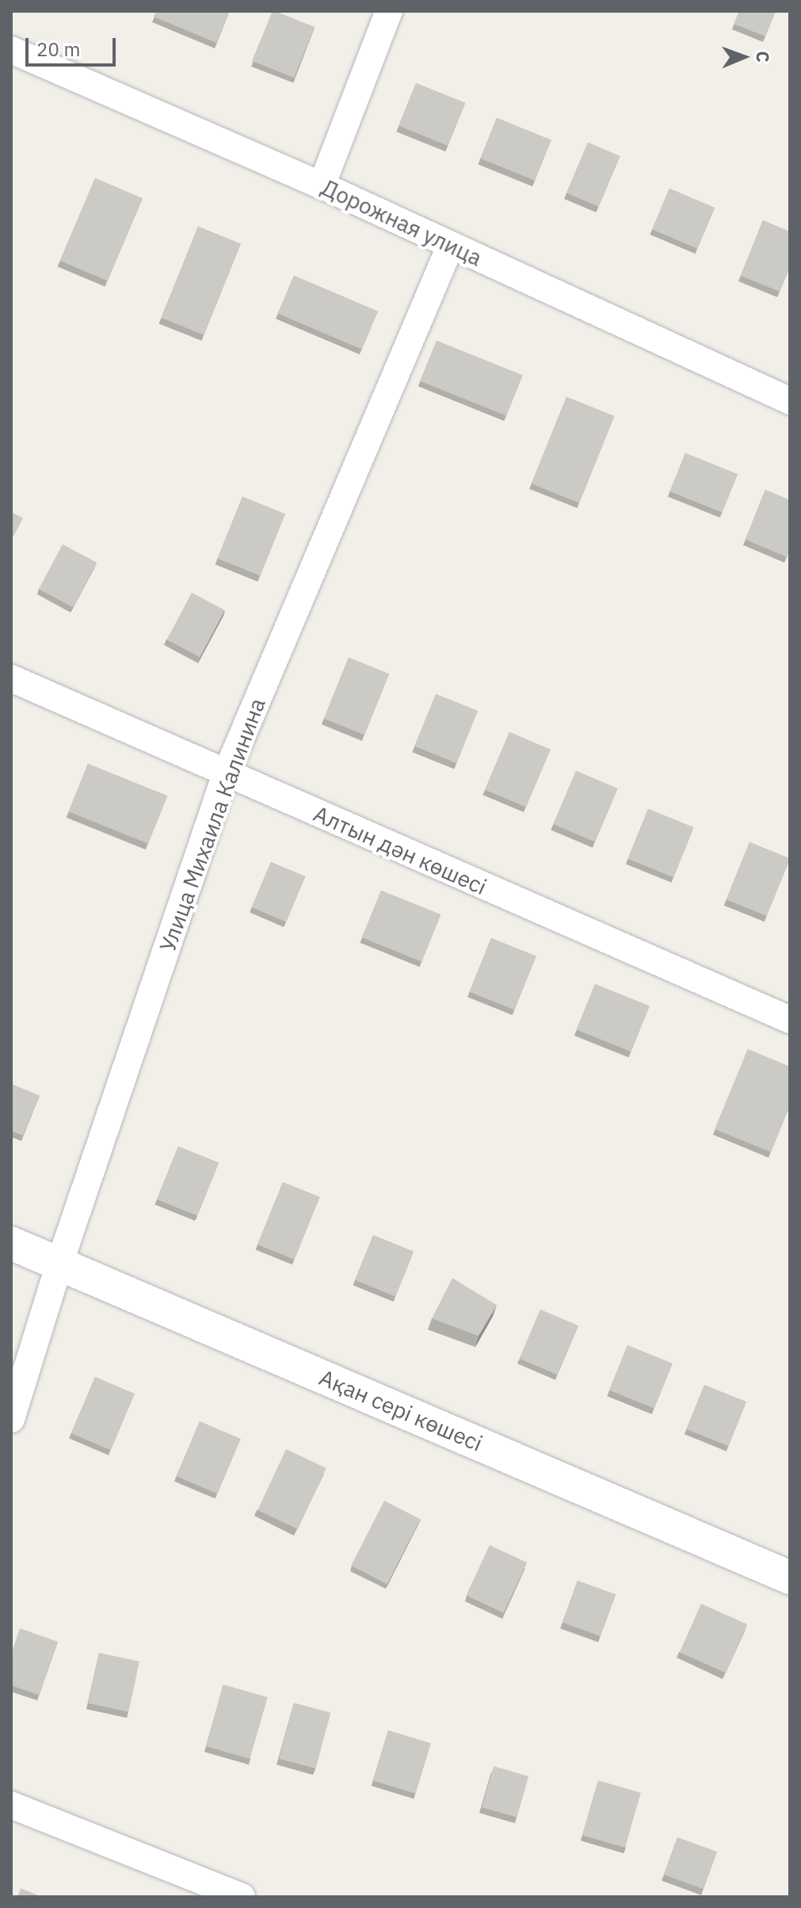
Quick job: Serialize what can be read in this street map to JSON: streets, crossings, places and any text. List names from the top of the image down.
{
  "streets": {
    "street": [
      "Дорожная улица",
      "Улица Михаила Калинина",
      "Алтын дән көшесі",
      "Ақан сері көшесі"
    ]
  },
  "crossings": [
    ["Дорожная улица", "Улица Михаила Калинина"],
    ["Улица Михаила Калинина", "Алтын дән көшесі"],
    ["Улица Михаила Калинина", "Ақан сері көшесі"]
  ],
  "scale_bar": "20 m",
  "north": "right"
}
